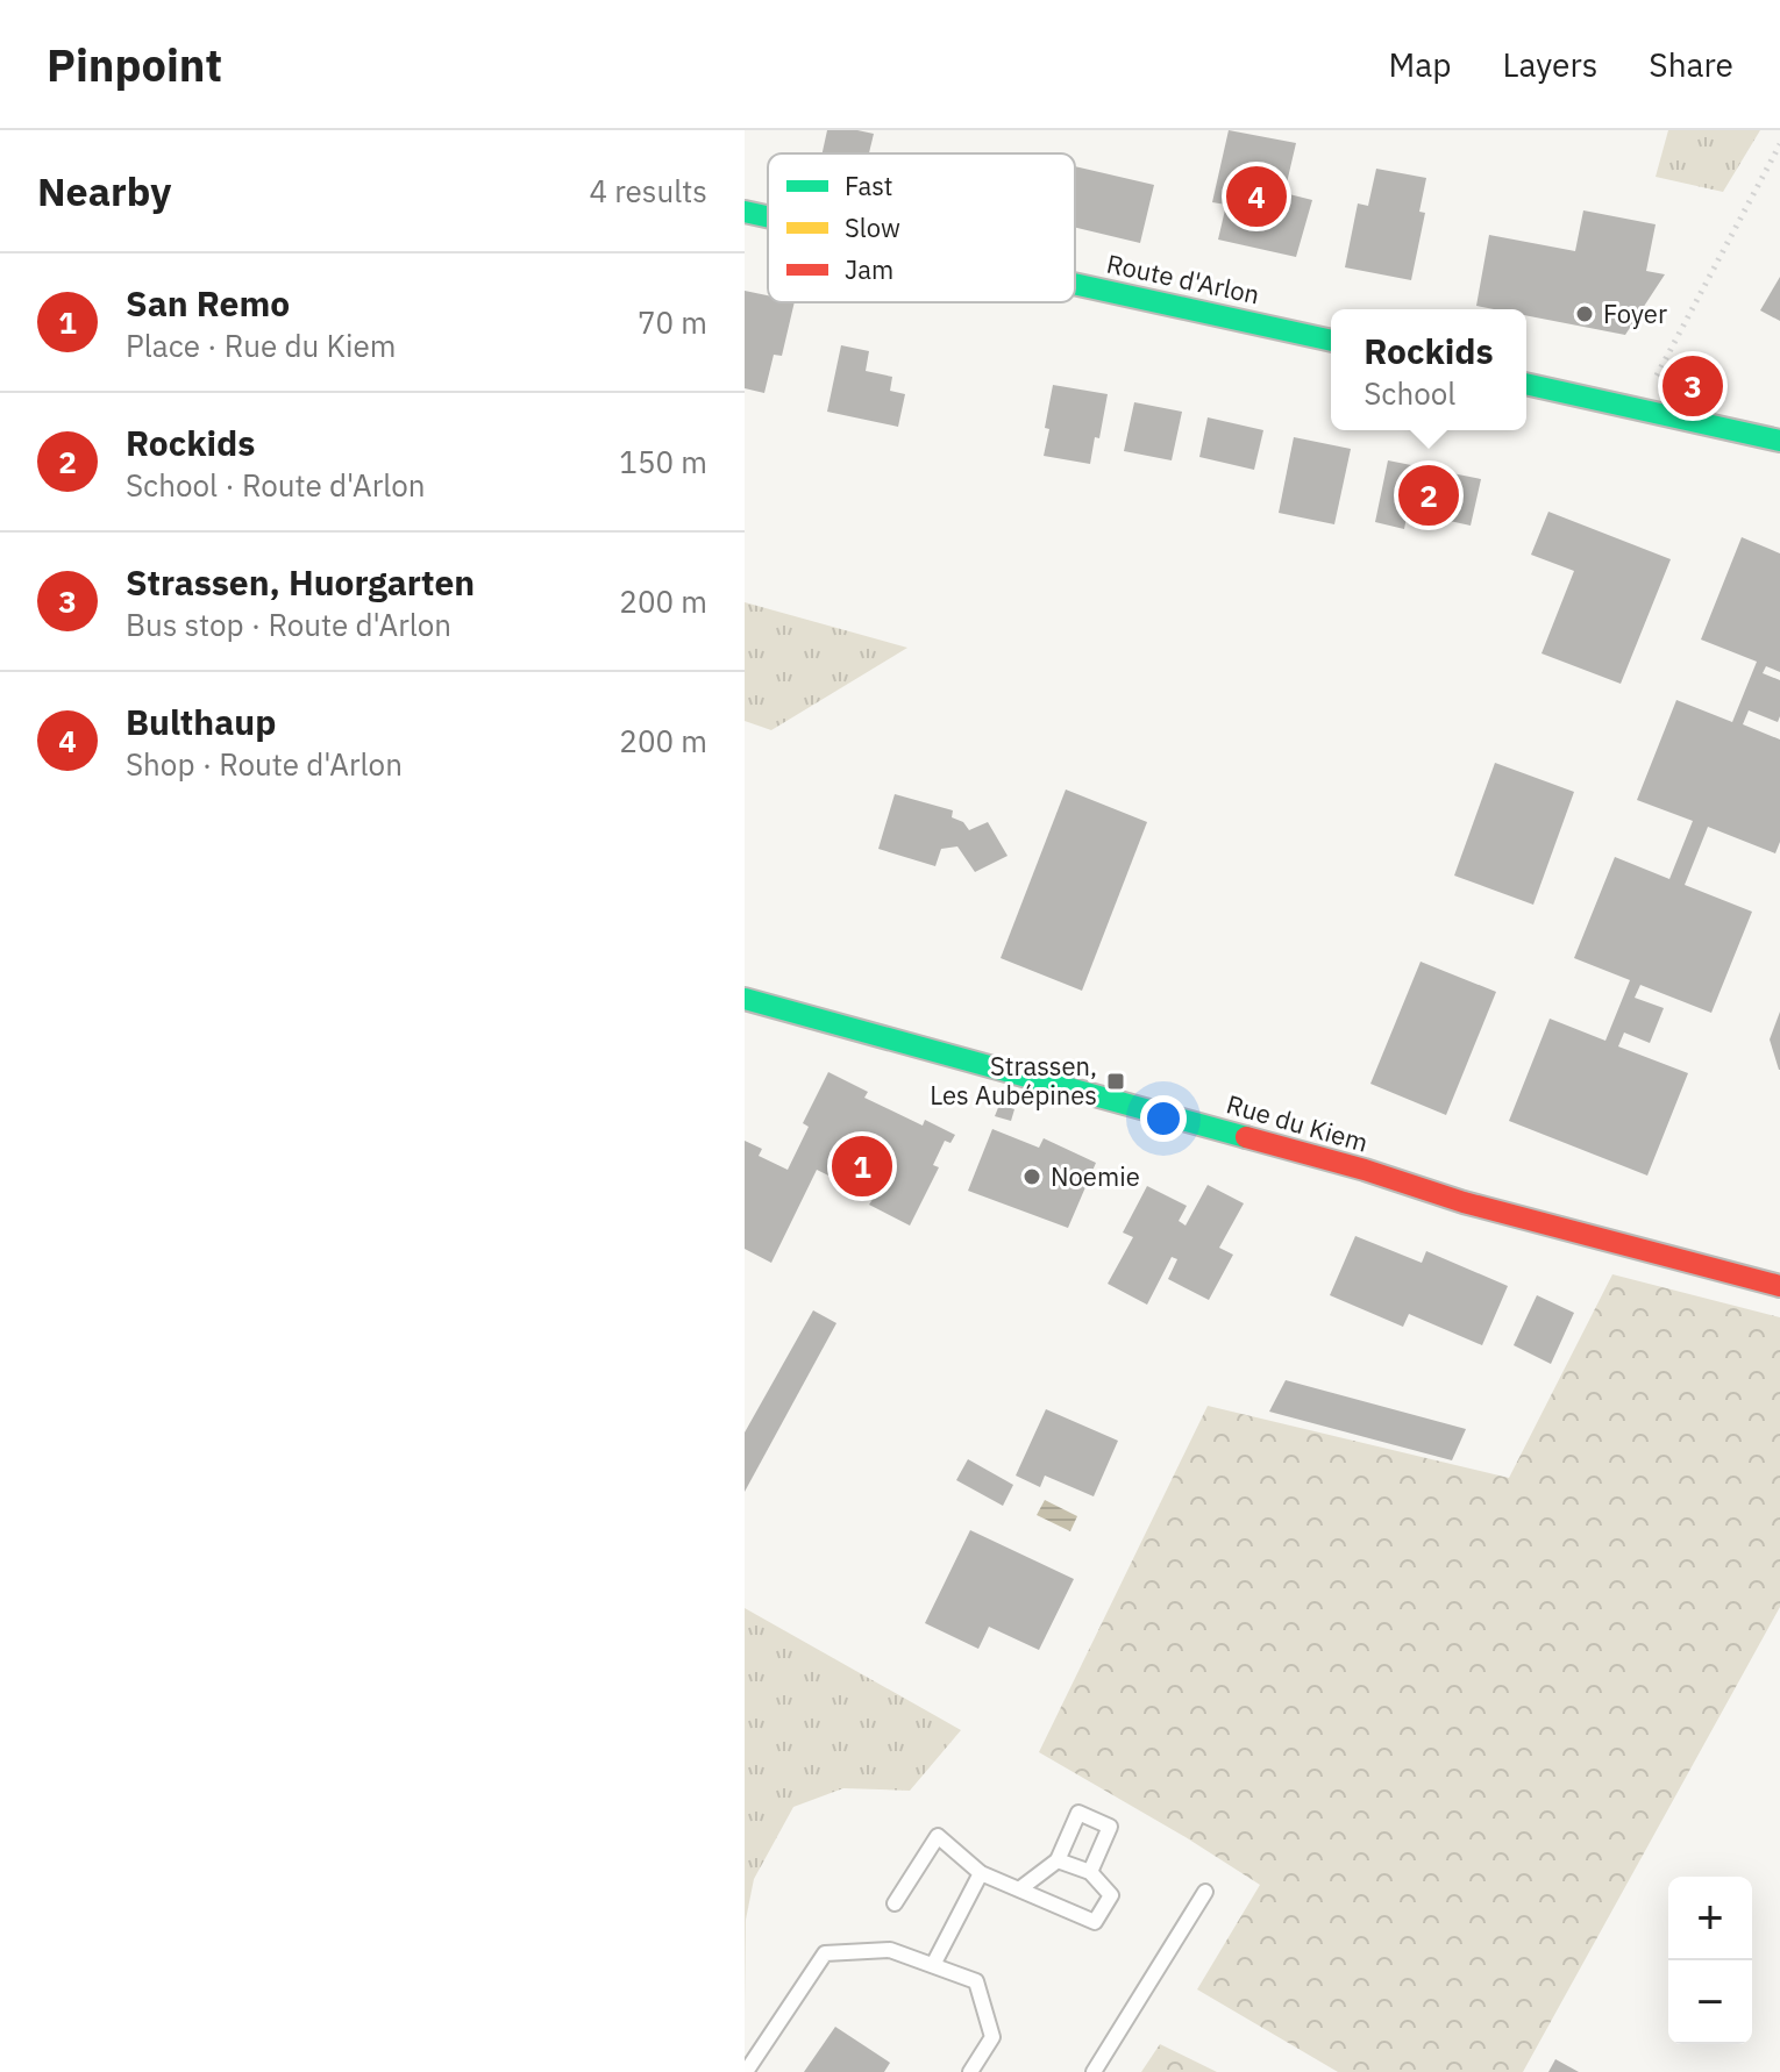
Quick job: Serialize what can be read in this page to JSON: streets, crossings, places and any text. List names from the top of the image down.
{
  "streets": {
    "street": ["Route d'Arlon", "Rue du Kiem"]
  },
  "places": {
    "other": ["Foyer", "Noemie"],
    "transit": ["Strassen, Les Aubépines"]
  },
  "legend": ["Fast", "Slow", "Jam"],
  "page": {
    "header": "Pinpoint",
    "nav": ["Map", "Layers", "Share"],
    "heading": ["Nearby", "4 results"],
    "pins": [
      "4",
      "3",
      "2",
      "1"
    ],
    "list": [
      {
        "mark": "1",
        "name": "San Remo",
        "note": "Place · Rue du Kiem",
        "value": "70 m"
      },
      {
        "mark": "2",
        "name": "Rockids",
        "note": "School · Route d'Arlon",
        "value": "150 m"
      },
      {
        "mark": "3",
        "name": "Strassen, Huorgarten",
        "note": "Bus stop · Route d'Arlon",
        "value": "200 m"
      },
      {
        "mark": "4",
        "name": "Bulthaup",
        "note": "Shop · Route d'Arlon",
        "value": "200 m"
      }
    ],
    "popup": ["Rockids", "School"],
    "map_buttons": ["+", "−"]
  }
}
